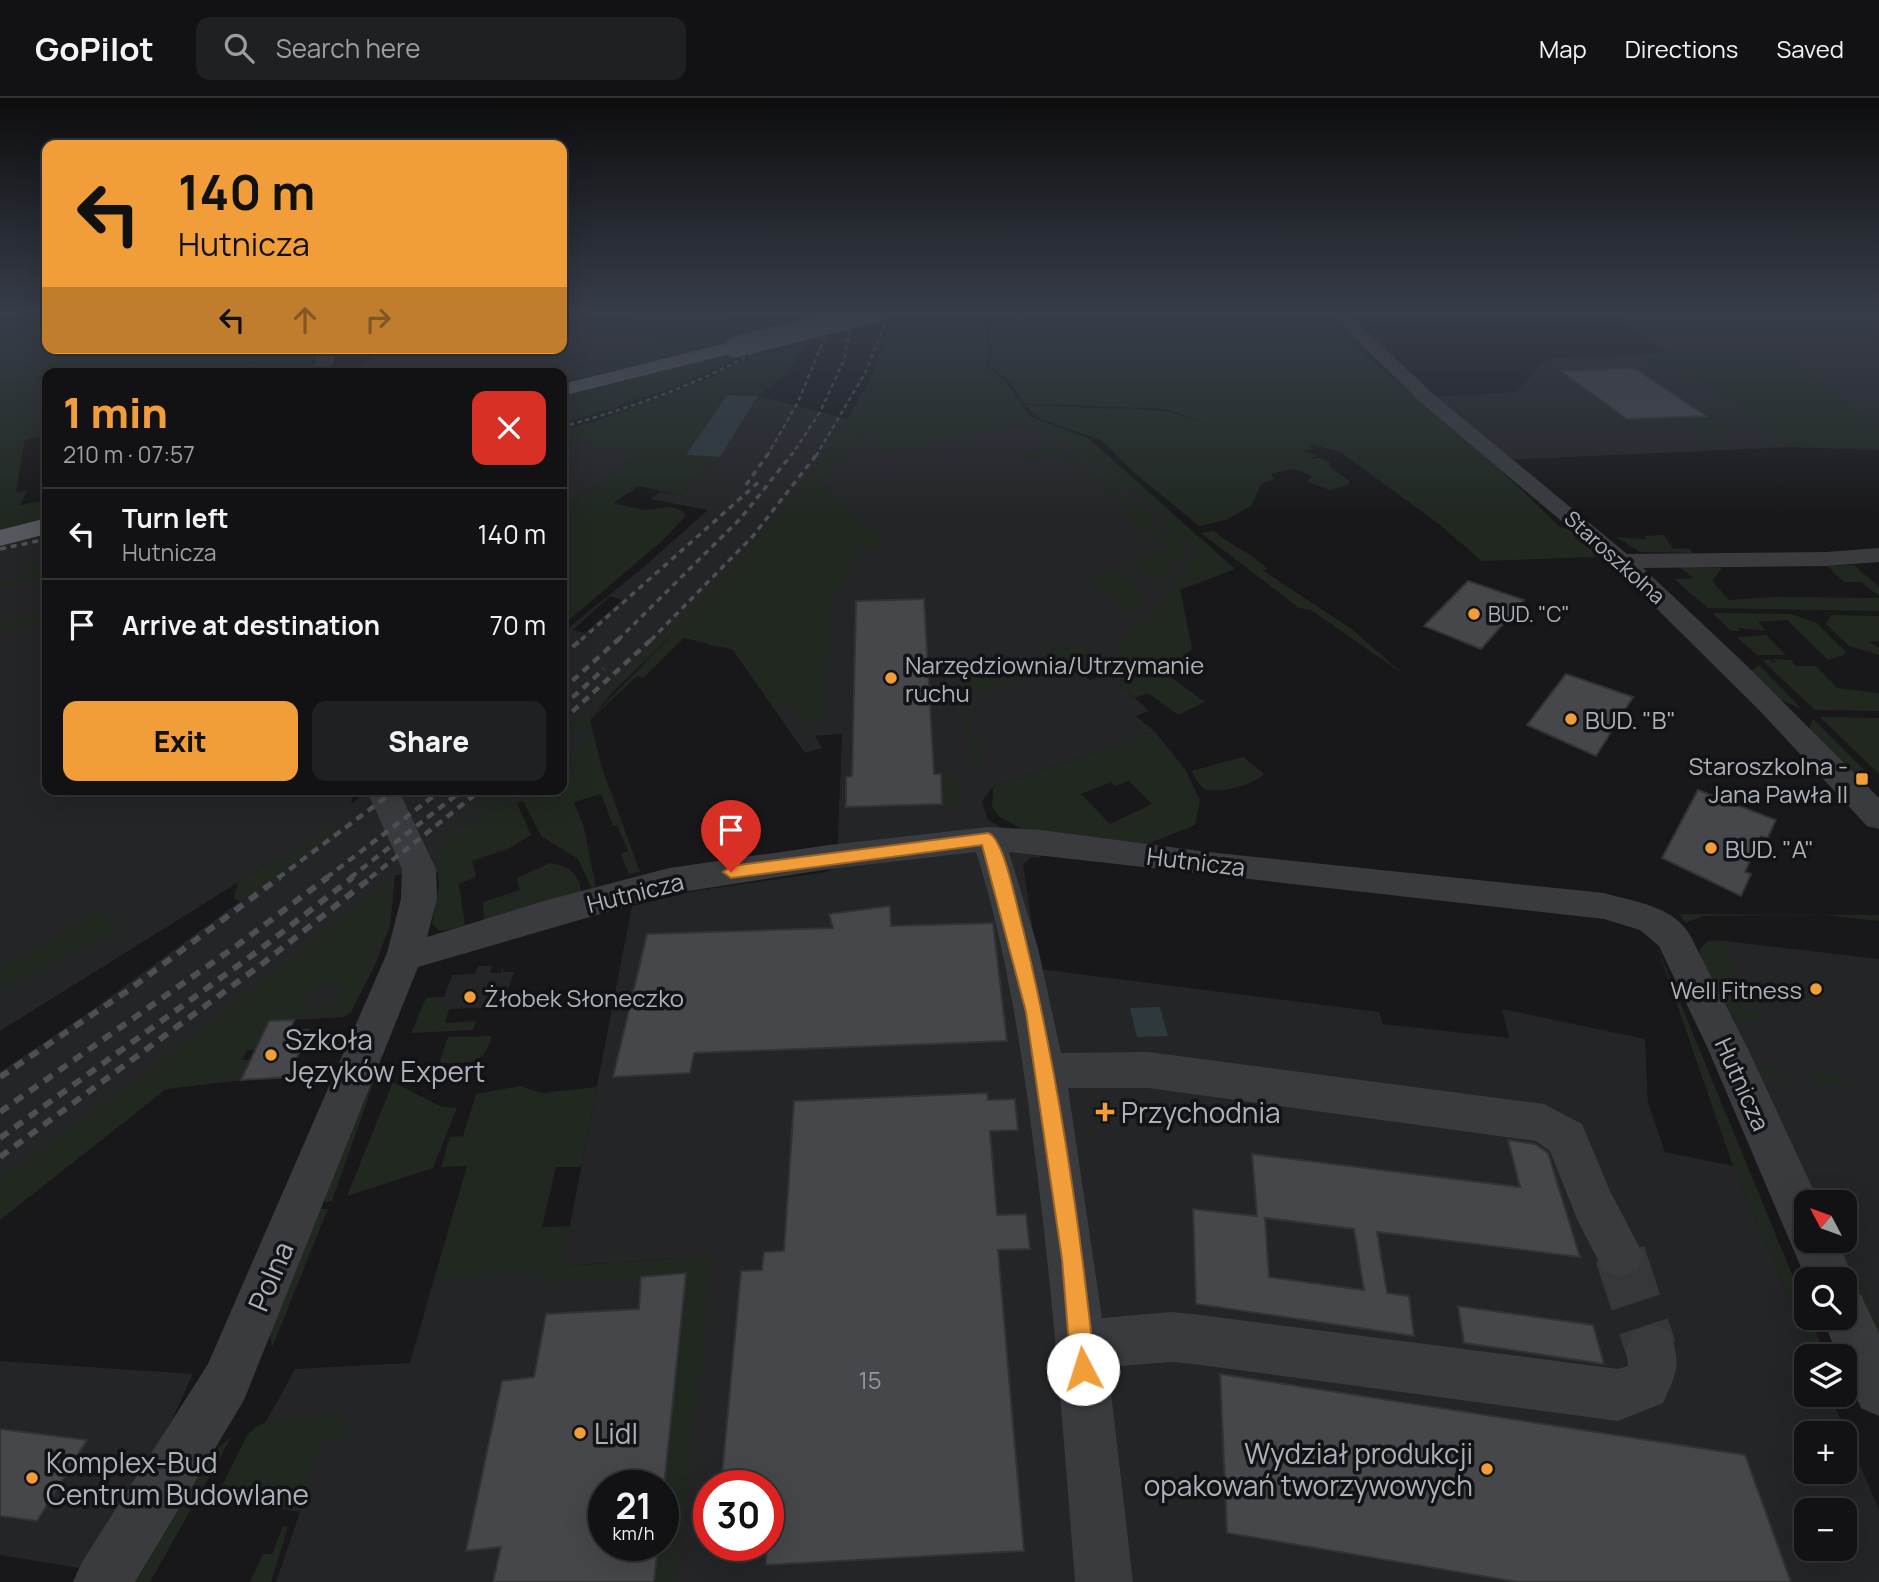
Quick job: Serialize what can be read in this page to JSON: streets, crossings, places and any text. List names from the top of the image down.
{
  "streets": {
    "street": ["Staroszkolna", "Hutnicza", "Polna"]
  },
  "crossings": [
    ["Hutnicza", "Polna"]
  ],
  "places": {
    "other": [
      "BUD. \"C\"",
      "Narzędziownia/Utrzymanie ruchu",
      "BUD. \"B\"",
      "BUD. \"A\"",
      "Well Fitness",
      "Żłobek Słoneczko",
      "Szkoła Języków Expert",
      "Lidl",
      "Wydział produkcji opakowań tworzywowych",
      "Komplex-Bud Centrum Budowlane"
    ],
    "transit": ["Staroszkolna - Jana Pawła II"],
    "health": ["Przychodnia"]
  },
  "house_numbers": ["15"],
  "north": "top left",
  "page": {
    "header": "GoPilot",
    "search": "Search here",
    "nav": ["Map", "Directions", "Saved"],
    "turn": ["140 m", "Hutnicza"],
    "heading": ["1 min", "210 m · 07:57"],
    "list": [
      {
        "name": "Turn left",
        "note": "Hutnicza",
        "value": "140 m"
      },
      {
        "name": "Arrive at destination",
        "value": "70 m"
      }
    ],
    "buttons": ["Exit", "Share"],
    "map_buttons": ["+", "−"],
    "speed": "21 km/h",
    "limit": "30"
  }
}
